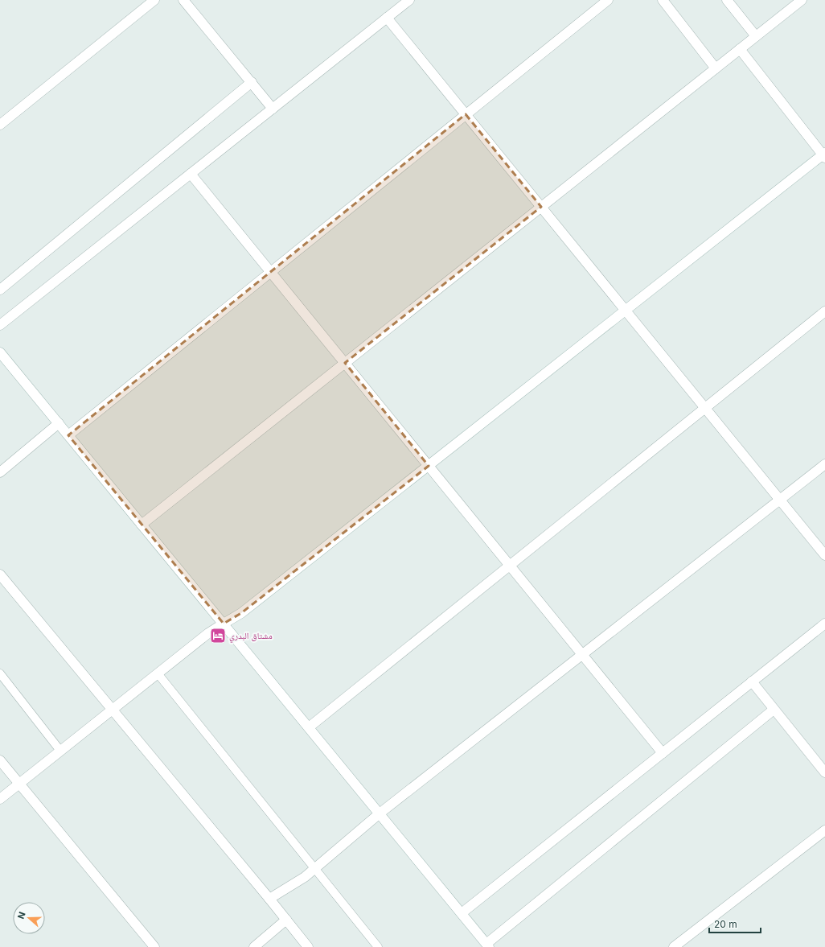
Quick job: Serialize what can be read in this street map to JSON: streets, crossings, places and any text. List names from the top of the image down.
{
  "places": {
    "hotel": ["مشتاق البدري"]
  },
  "scale_bar": "20 m",
  "north": "left"
}
